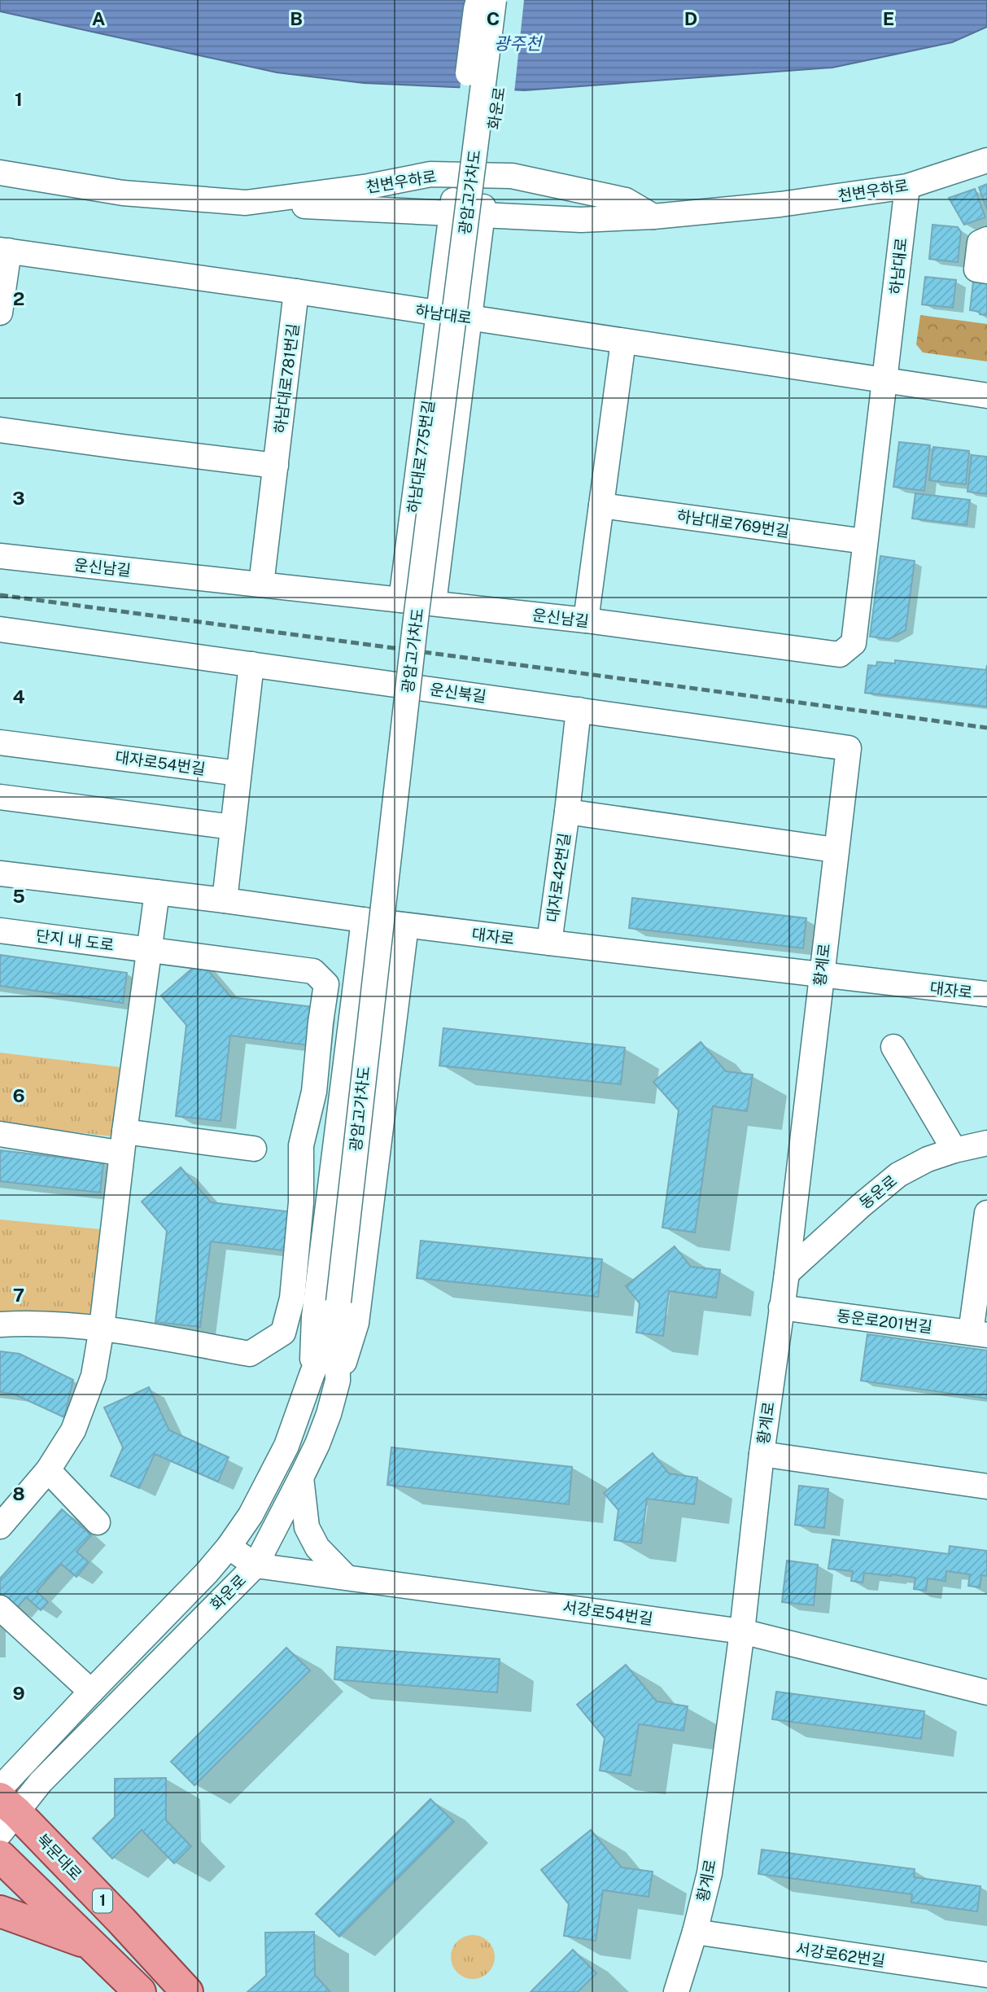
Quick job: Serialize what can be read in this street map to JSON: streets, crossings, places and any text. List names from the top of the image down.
{
  "streets": {
    "main road": ["북문대로", "1"],
    "street": [
      "화운로",
      "천변우하로",
      "광암고가차도",
      "하남대로",
      "하남대로781번길",
      "하남대로775번길",
      "하남대로769번길",
      "운신남길",
      "운신북길",
      "대자로54번길",
      "대자로42번길",
      "대자로",
      "단지 내 도로",
      "황계로",
      "동운로",
      "동운로201번길",
      "서강로54번길",
      "서강로62번길"
    ]
  },
  "crossings": [
    ["화운로", "천변우하로"],
    ["화운로", "광암고가차도"],
    ["화운로", "하남대로"],
    ["화운로", "하남대로775번길"],
    ["화운로", "서강로54번길"],
    ["화운로", "북문대로"],
    ["천변우하로", "하남대로"],
    ["하남대로", "하남대로781번길"],
    ["하남대로", "하남대로775번길"],
    ["하남대로", "운신남길"],
    ["하남대로781번길", "운신남길"],
    ["하남대로775번길", "운신남길"],
    ["하남대로769번길", "운신남길"],
    ["운신북길", "대자로42번길"],
    ["운신북길", "황계로"],
    ["대자로42번길", "대자로"],
    ["대자로42번길", "황계로"],
    ["대자로", "황계로"],
    ["황계로", "동운로"],
    ["황계로", "동운로201번길"],
    ["황계로", "서강로54번길"],
    ["황계로", "서강로62번길"]
  ],
  "water": ["광주천"],
  "grid": {
    "columns": [
      "A",
      "B",
      "C",
      "D",
      "E"
    ],
    "rows": [
      "1",
      "2",
      "3",
      "4",
      "5",
      "6",
      "7",
      "8",
      "9"
    ]
  }
}
